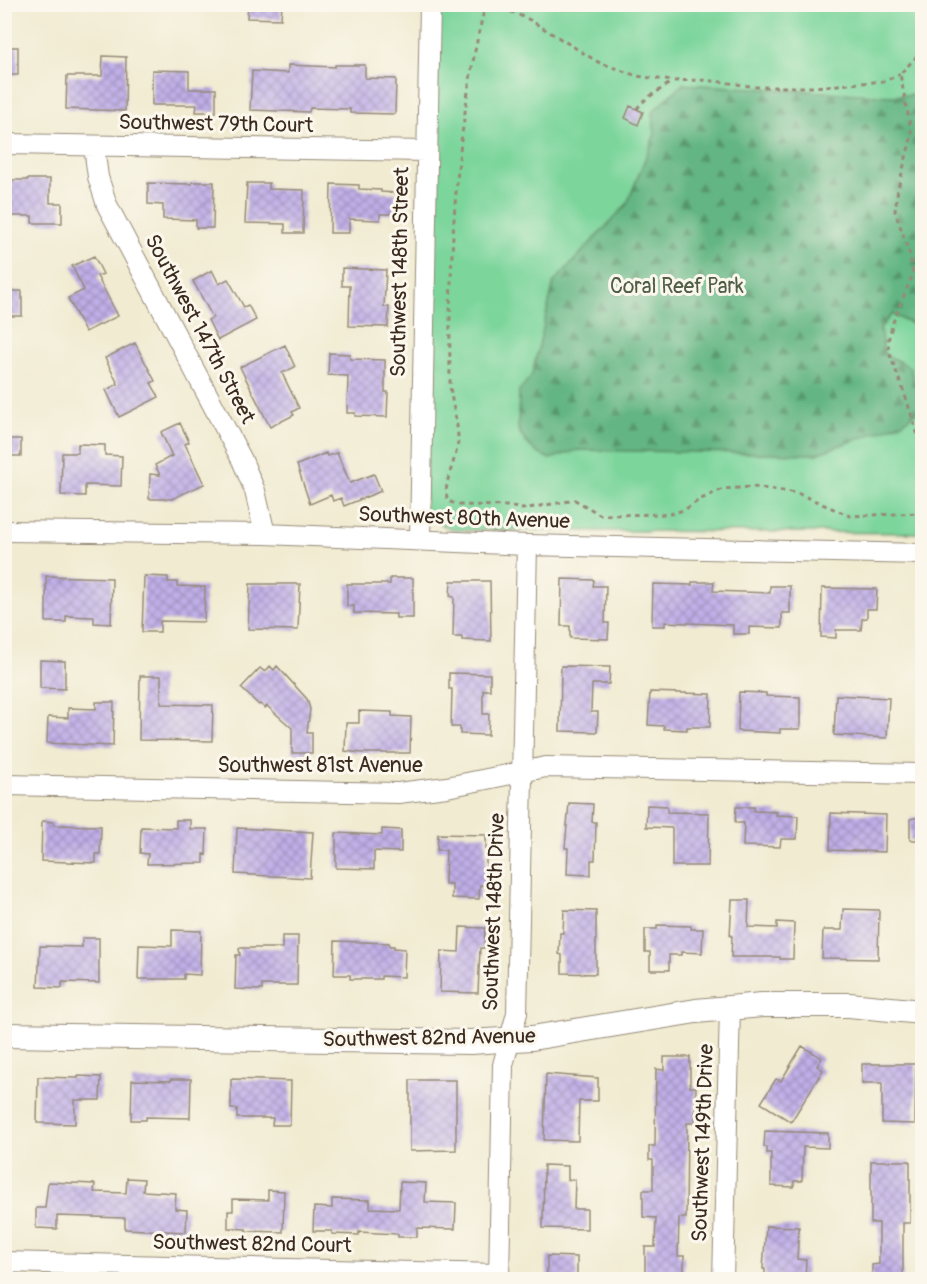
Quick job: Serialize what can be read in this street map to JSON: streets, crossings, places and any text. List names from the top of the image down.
{
  "streets": {
    "street": [
      "Southwest 79th Court",
      "Southwest 148th Street",
      "Southwest 147th Street",
      "Southwest 80th Avenue",
      "Southwest 81st Avenue",
      "Southwest 148th Drive",
      "Southwest 82nd Avenue",
      "Southwest 149th Drive",
      "Southwest 82nd Court"
    ]
  },
  "crossings": [
    ["Southwest 79th Court", "Southwest 148th Street"],
    ["Southwest 79th Court", "Southwest 147th Street"],
    ["Southwest 148th Street", "Southwest 80th Avenue"],
    ["Southwest 147th Street", "Southwest 80th Avenue"],
    ["Southwest 80th Avenue", "Southwest 148th Drive"],
    ["Southwest 81st Avenue", "Southwest 148th Drive"],
    ["Southwest 148th Drive", "Southwest 82nd Avenue"],
    ["Southwest 148th Drive", "Southwest 82nd Court"],
    ["Southwest 82nd Avenue", "Southwest 149th Drive"]
  ],
  "parks": ["Coral Reef Park"]
}
